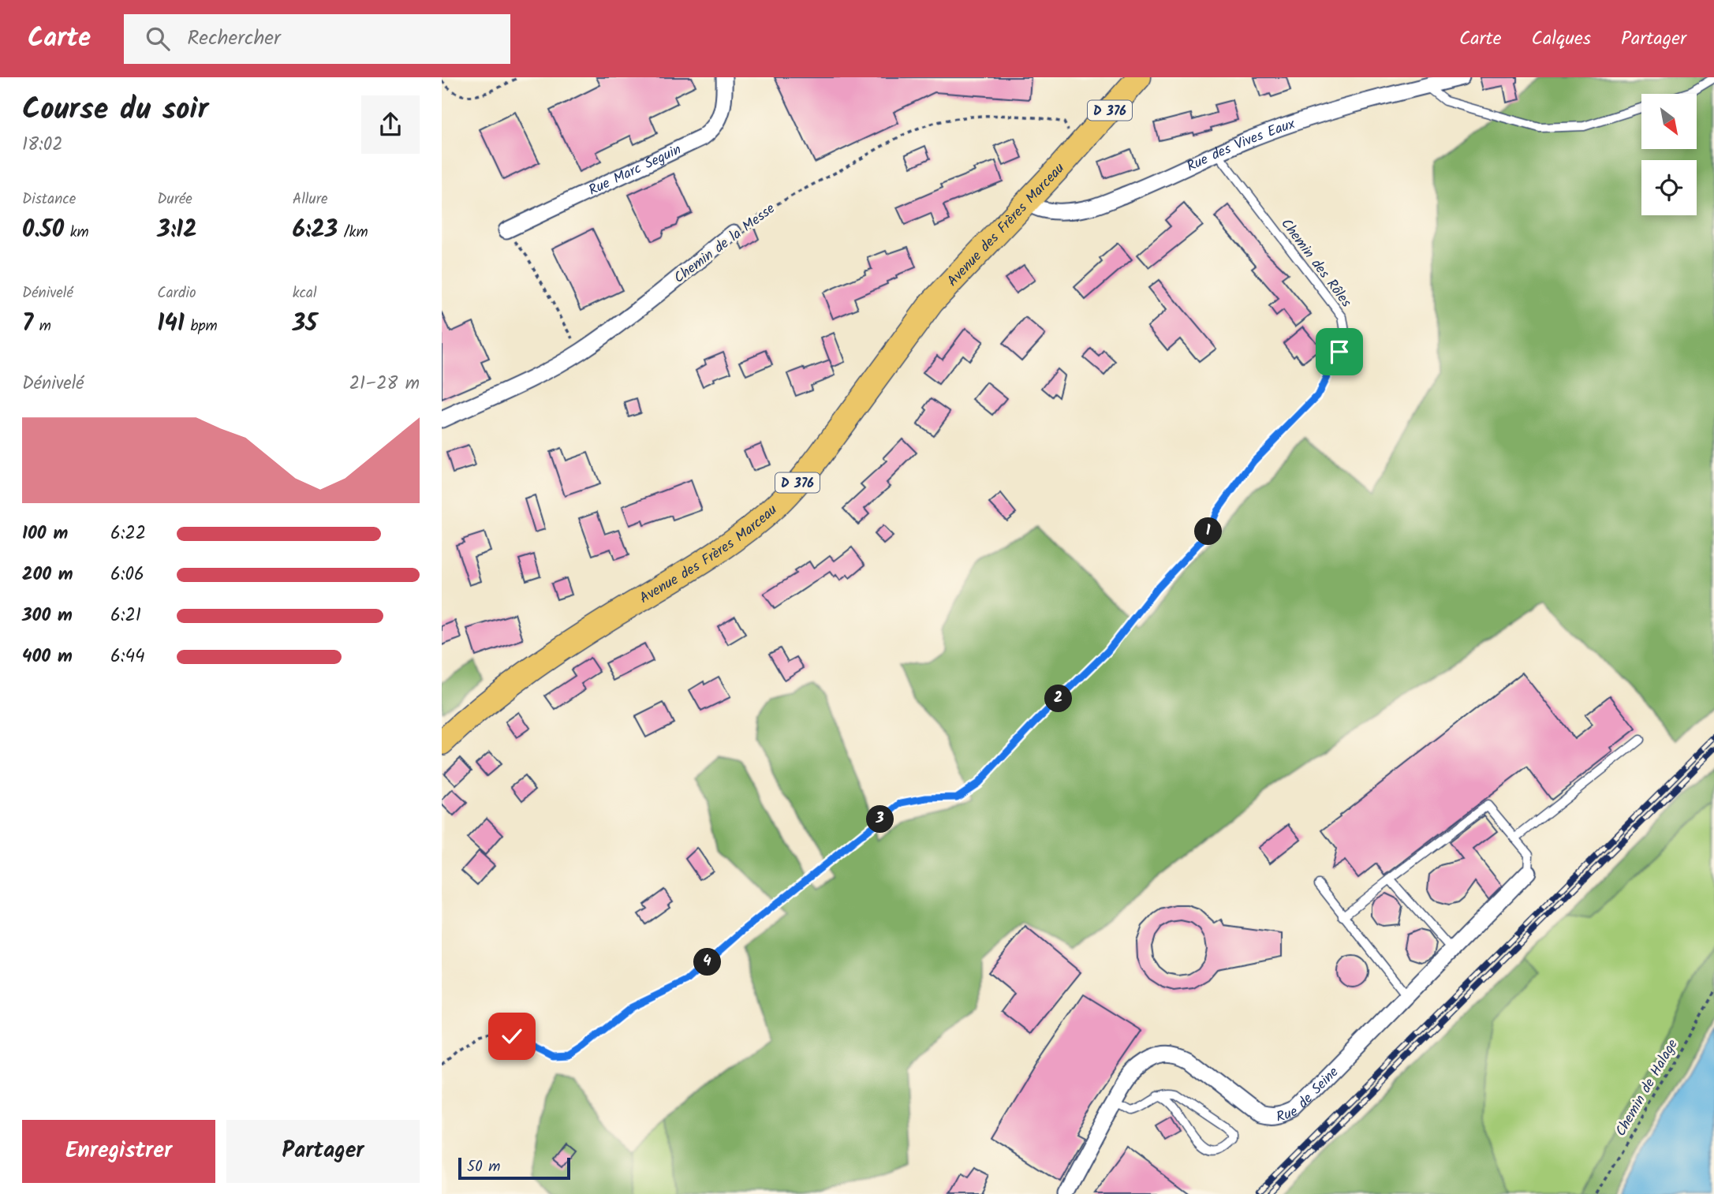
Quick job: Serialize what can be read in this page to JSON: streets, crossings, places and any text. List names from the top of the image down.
{
  "streets": {
    "main road": ["D 376", "Avenue des Frères Marceau"],
    "street": [
      "Rue des Vives Eaux",
      "Rue Marc Seguin",
      "Chemin de la Messe",
      "Rue de Seine"
    ],
    "lane": ["Chemin des Rôles"],
    "path": ["Chemin de Halage"]
  },
  "crossings": [
    ["D 376", "Avenue des Frères Marceau"],
    ["D 376", "Chemin de la Messe"],
    ["Rue des Vives Eaux", "Avenue des Frères Marceau"],
    ["Rue des Vives Eaux", "Chemin des Rôles"],
    ["Avenue des Frères Marceau", "Chemin de la Messe"]
  ],
  "scale_bar": "50 m",
  "north": "bottom right",
  "page": {
    "header": "Carte",
    "search": "Rechercher",
    "nav": ["Carte", "Calques", "Partager"],
    "heading": ["Course du soir", "18:02"],
    "stats": [
      ["Distance", "0.50 km"],
      ["Durée", "3:12"],
      ["Allure", "6:23 /km"],
      ["Dénivelé", "7 m"],
      ["Cardio", "141 bpm"],
      ["kcal", "35"]
    ],
    "chart": ["Dénivelé", "21–28 m"],
    "list": [
      {
        "name": "100 m",
        "note": "6:22"
      },
      {
        "name": "200 m",
        "note": "6:06"
      },
      {
        "name": "300 m",
        "note": "6:21"
      },
      {
        "name": "400 m",
        "note": "6:44"
      }
    ],
    "pins": [
      "1",
      "2",
      "3",
      "4"
    ],
    "buttons": ["Enregistrer", "Partager"],
    "scale": "50 m"
  }
}
